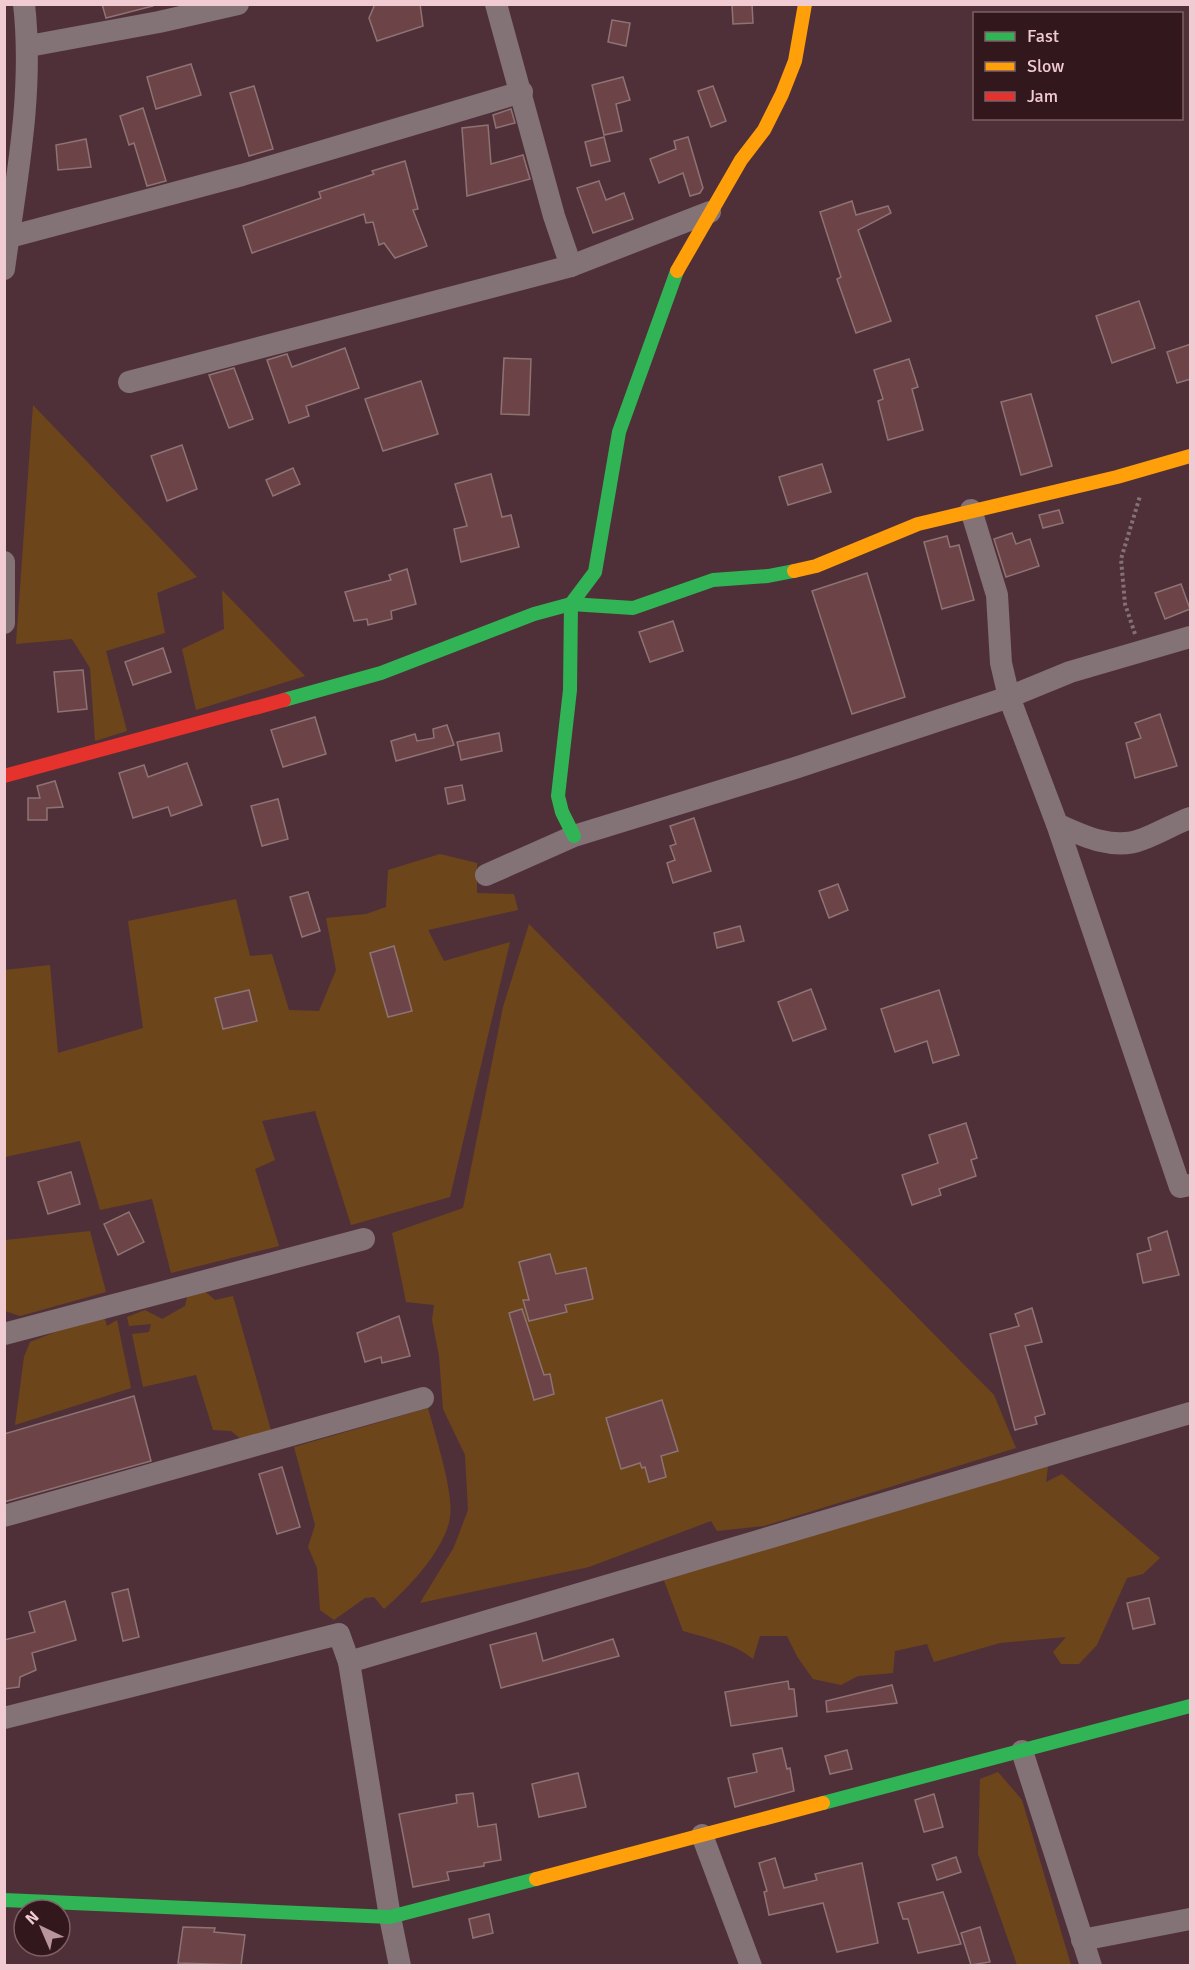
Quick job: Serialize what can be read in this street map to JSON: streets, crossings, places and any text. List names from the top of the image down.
{
  "legend": ["Fast", "Slow", "Jam"],
  "north": "top left"
}
